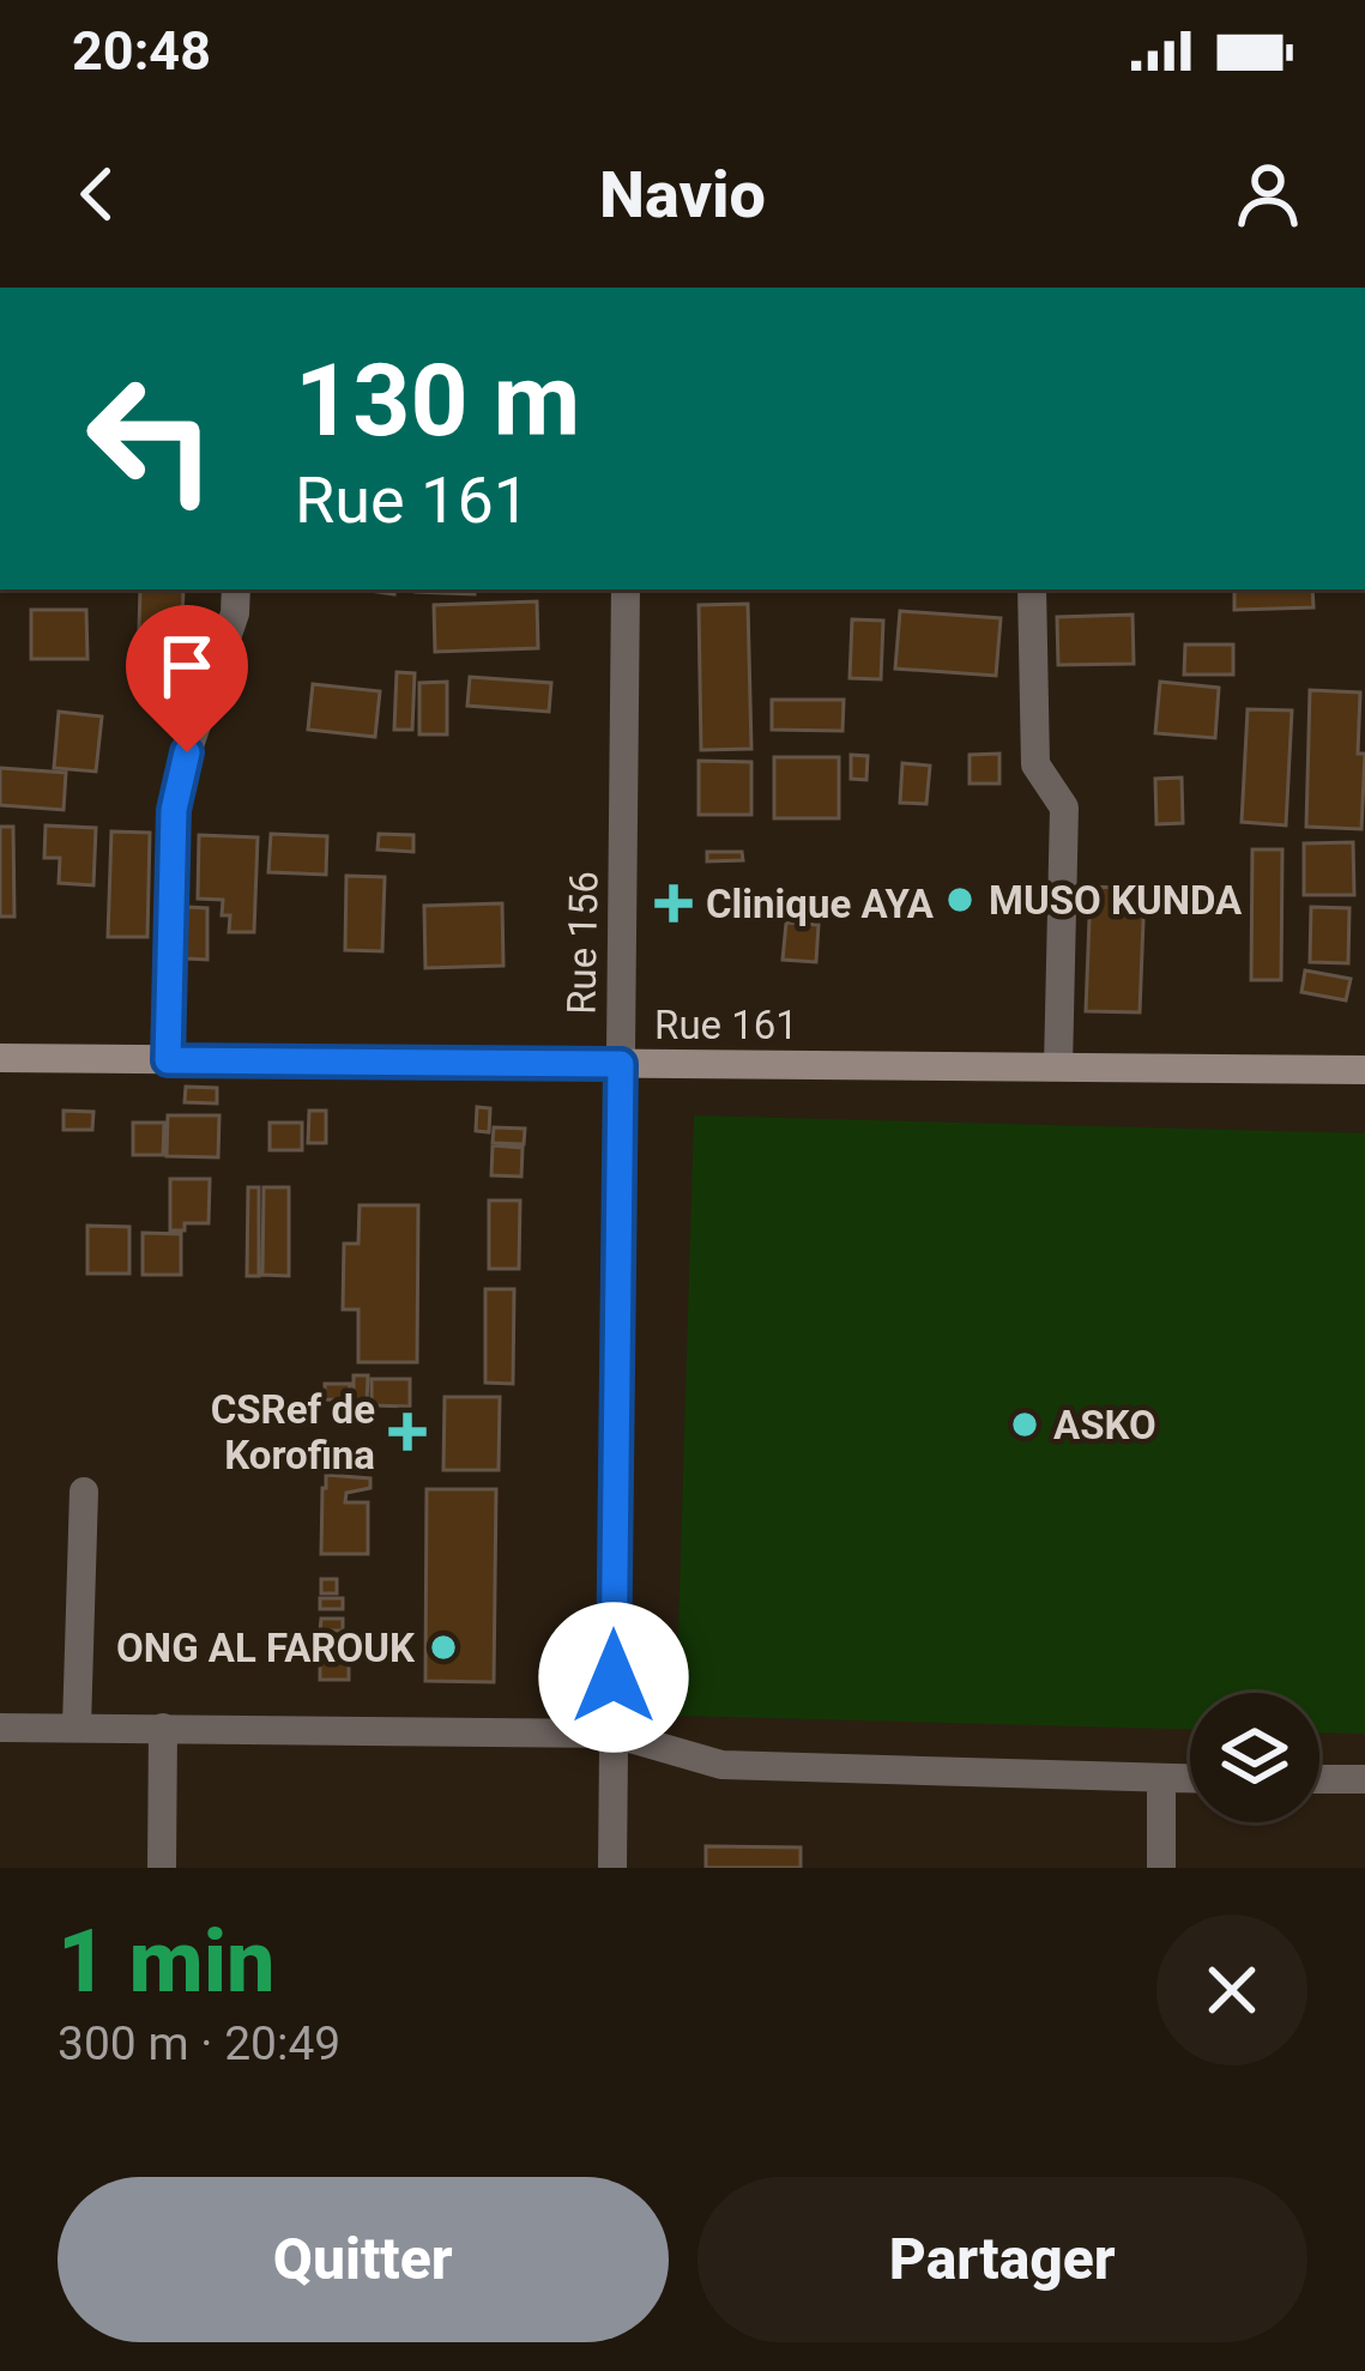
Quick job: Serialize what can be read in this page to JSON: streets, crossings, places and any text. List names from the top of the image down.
{
  "streets": {
    "street": ["Rue 156", "Rue 161"]
  },
  "crossings": [
    ["Rue 156", "Rue 161"]
  ],
  "places": {
    "other": ["MUSO KUNDA", "ASKO", "ONG AL FAROUK"],
    "health": ["Clinique AYA", "CSRef de Korofina"]
  },
  "page": {
    "status": "20:48",
    "header": "Navio",
    "turn": ["130 m", "Rue 161"],
    "heading": ["1 min", "300 m · 20:49"],
    "buttons": ["Quitter", "Partager"]
  }
}
